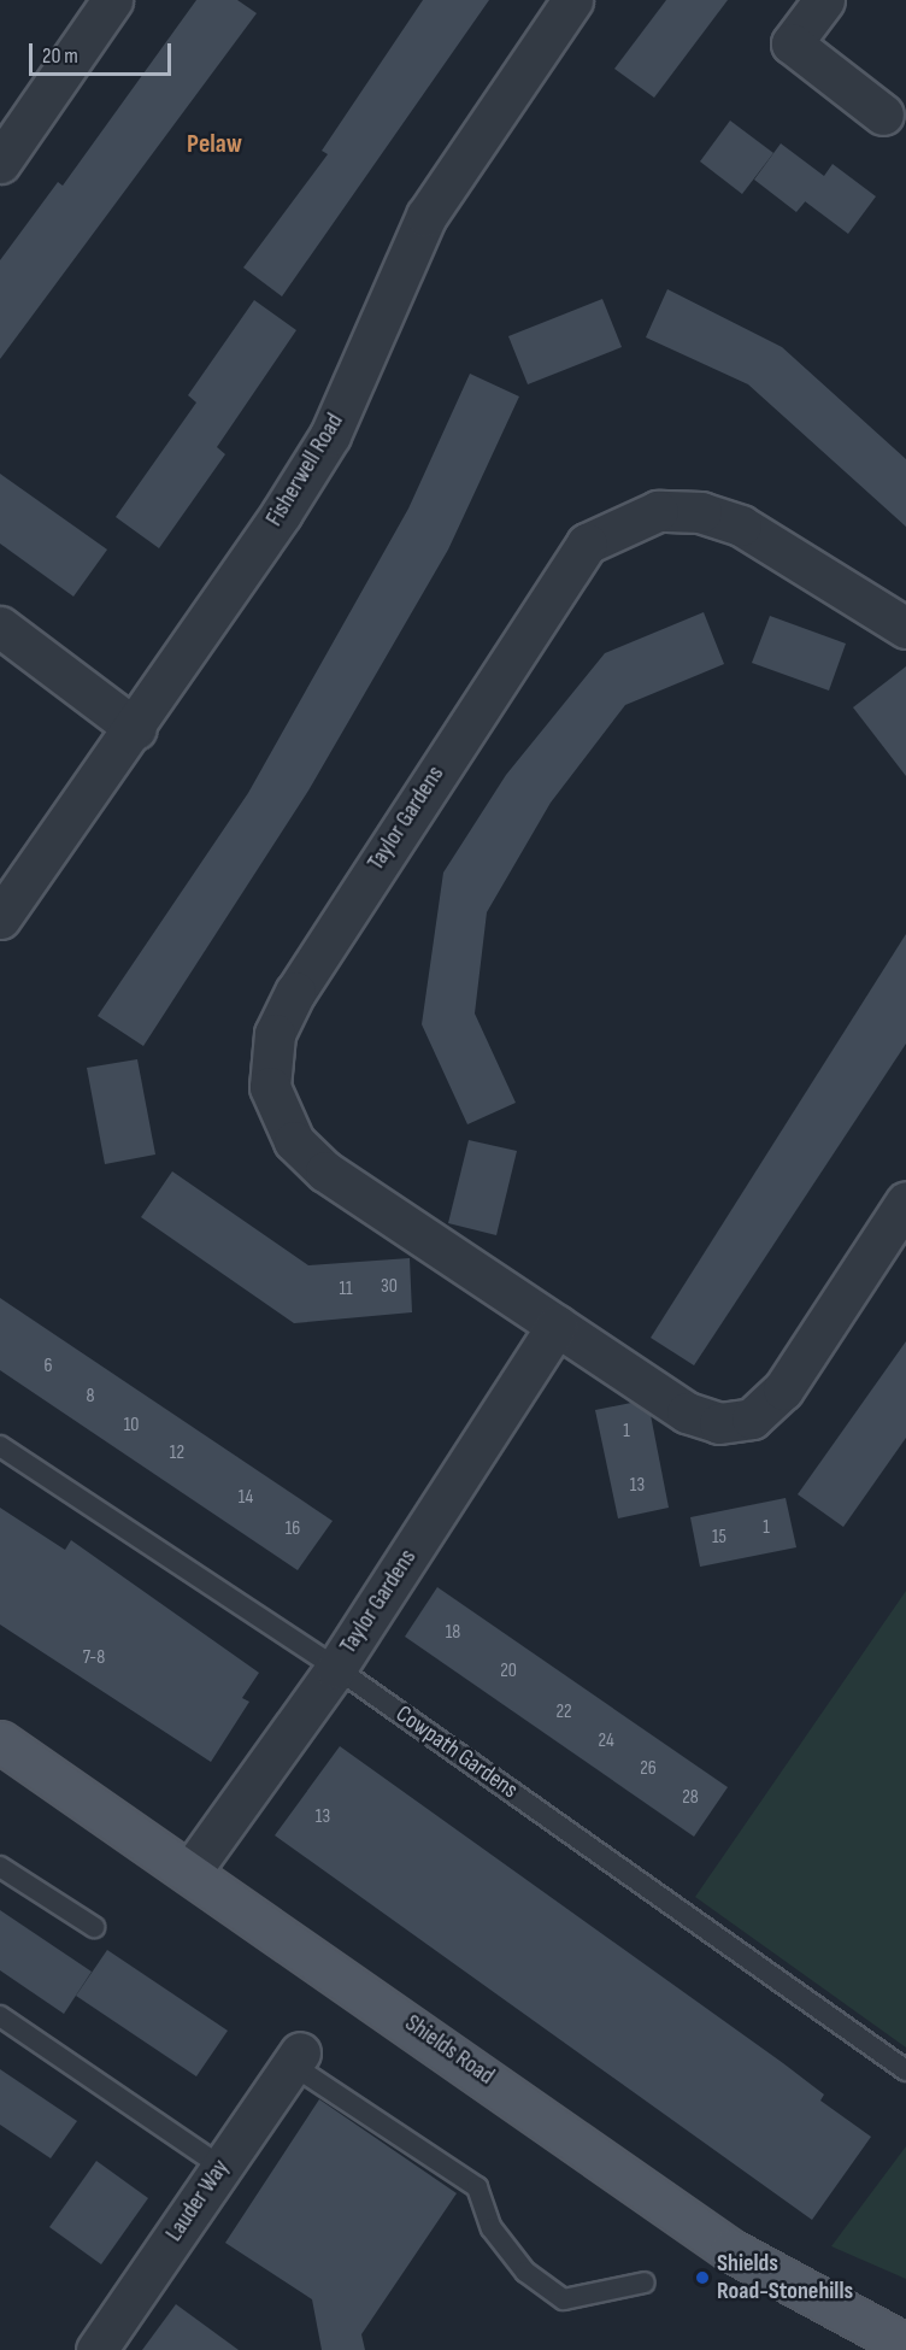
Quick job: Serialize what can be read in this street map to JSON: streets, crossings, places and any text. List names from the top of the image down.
{
  "streets": {
    "main road": ["Shields Road"],
    "street": ["Fisherwell Road", "Taylor Gardens", "Lauder Way"],
    "lane": ["Cowpath Gardens"]
  },
  "crossings": [
    ["Taylor Gardens", "Cowpath Gardens"],
    ["Taylor Gardens", "Shields Road"]
  ],
  "districts": ["Pelaw"],
  "places": ["Shields Road-Stonehills"],
  "house_numbers": [
    "30",
    "11",
    "6",
    "8",
    "10",
    "1",
    "12",
    "13",
    "14",
    "1",
    "16",
    "15",
    "18",
    "7-8",
    "20",
    "22",
    "24",
    "26",
    "28",
    "13"
  ],
  "scale_bar": "20 m"
}
